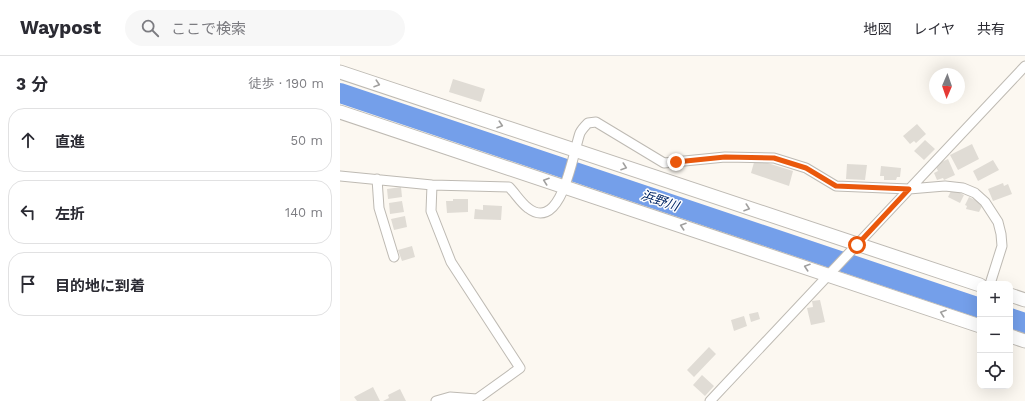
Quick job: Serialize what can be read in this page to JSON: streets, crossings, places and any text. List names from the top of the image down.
{
  "water": ["浜野川"],
  "north": "bottom",
  "page": {
    "header": "Waypost",
    "search": "ここで検索",
    "nav": ["地図", "レイヤ", "共有"],
    "heading": ["3 分", "徒歩 · 190 m"],
    "list": [
      ["直進", "50 m"],
      ["左折", "140 m"],
      "目的地に到着"
    ],
    "map_buttons": ["+", "−"]
  }
}
